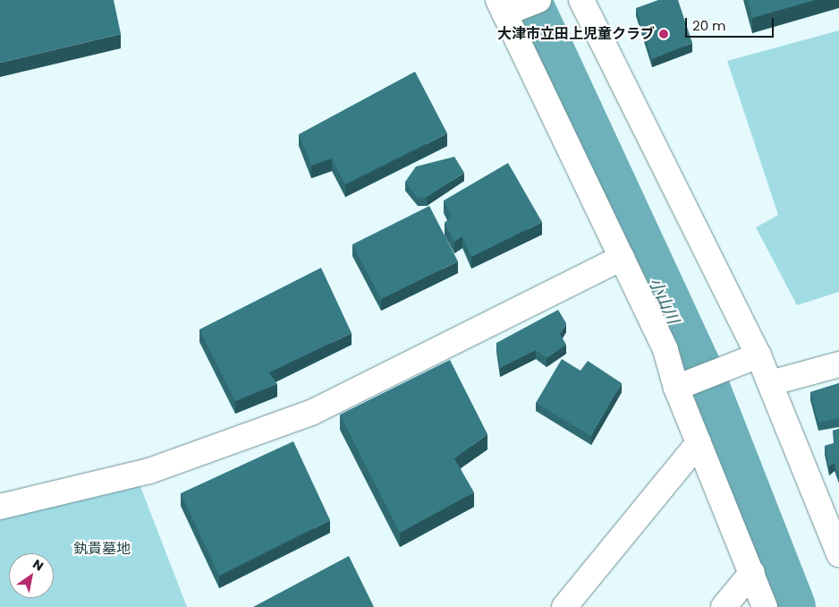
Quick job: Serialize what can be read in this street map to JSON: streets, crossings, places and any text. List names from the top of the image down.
{
  "water": ["小山川"],
  "parks": ["釻貴墓地"],
  "places": ["大津市立田上児童クラブ"],
  "scale_bar": "20 m",
  "north": "top right"
}
